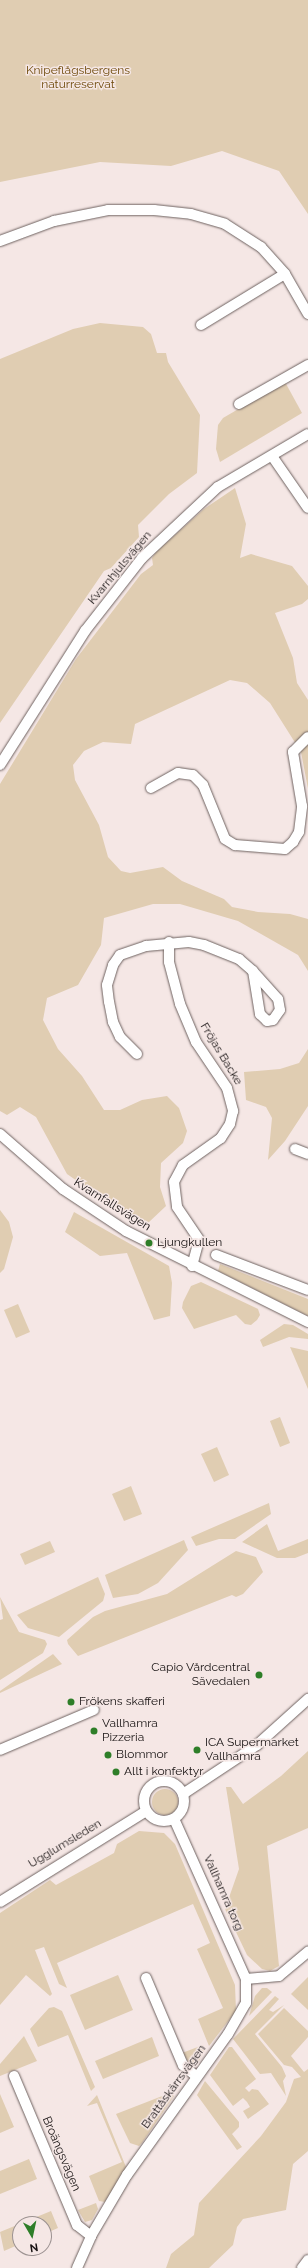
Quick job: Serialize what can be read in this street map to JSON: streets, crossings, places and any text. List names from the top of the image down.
{
  "streets": {
    "street": [
      "Kvarnhjulsvägen",
      "Fröjas Backe",
      "Kvarnfallsvägen",
      "Ugglumsleden",
      "Vallhamra torg",
      "Brattåskärrsvägen",
      "Broängsvägen"
    ]
  },
  "crossings": [
    ["Fröjas Backe", "Kvarnfallsvägen"],
    ["Ugglumsleden", "Vallhamra torg"],
    ["Vallhamra torg", "Brattåskärrsvägen"],
    ["Brattåskärrsvägen", "Broängsvägen"]
  ],
  "parks": ["Knipeflågsbergens naturreservat"],
  "places": [
    "Ljungkullen",
    "Capio Vårdcentral Sävedalen",
    "Frökens skafferi",
    "Vallhamra Pizzeria",
    "ICA Supermarket Vallhamra",
    "Blommor",
    "Allt i konfektyr"
  ],
  "north": "bottom"
}
